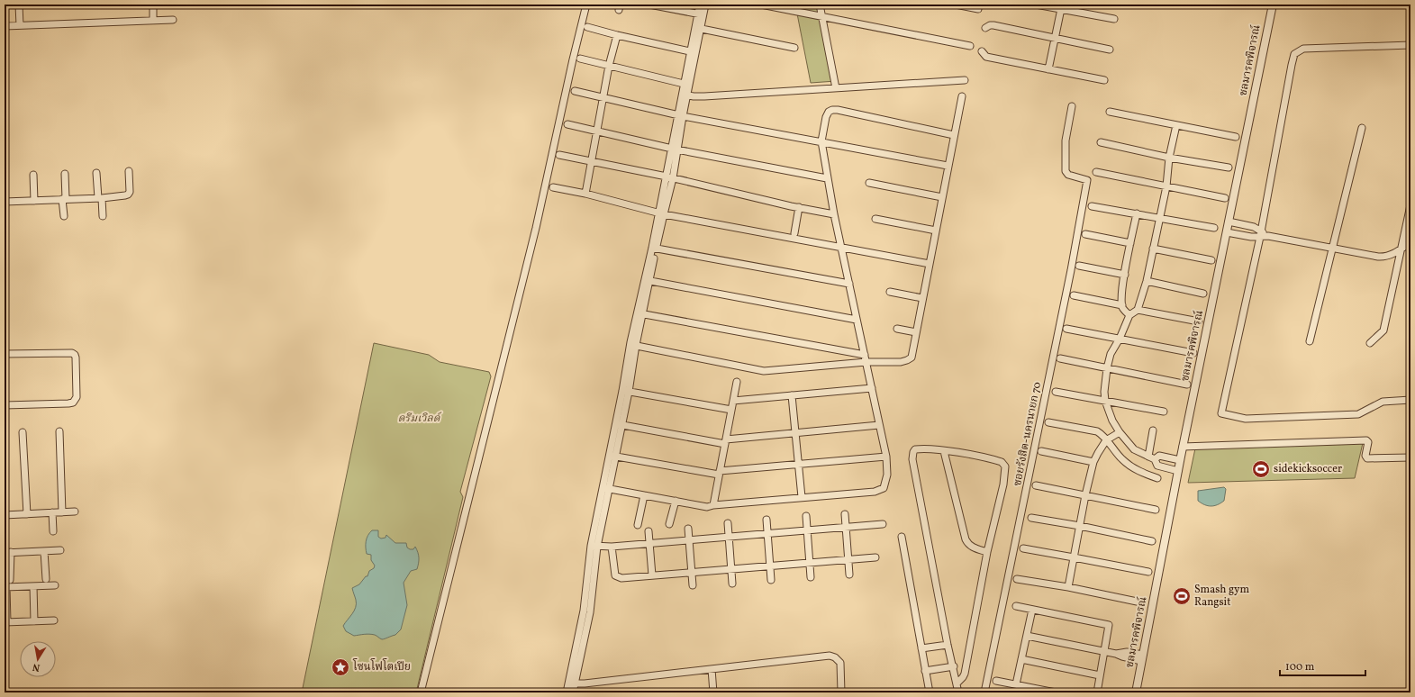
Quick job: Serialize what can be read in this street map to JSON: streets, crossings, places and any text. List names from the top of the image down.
{
  "streets": {
    "street": ["ชลมารคพิจารณ์", "ซอยรังสิต-นครนายก 70"]
  },
  "parks": ["ดรีมเวิลด์"],
  "places": {
    "sports": ["sidekicksoccer", "Smash gym Rangsit"],
    "place": ["โซนโฟโตเปีย"]
  },
  "scale_bar": "100 m",
  "north": "bottom"
}
